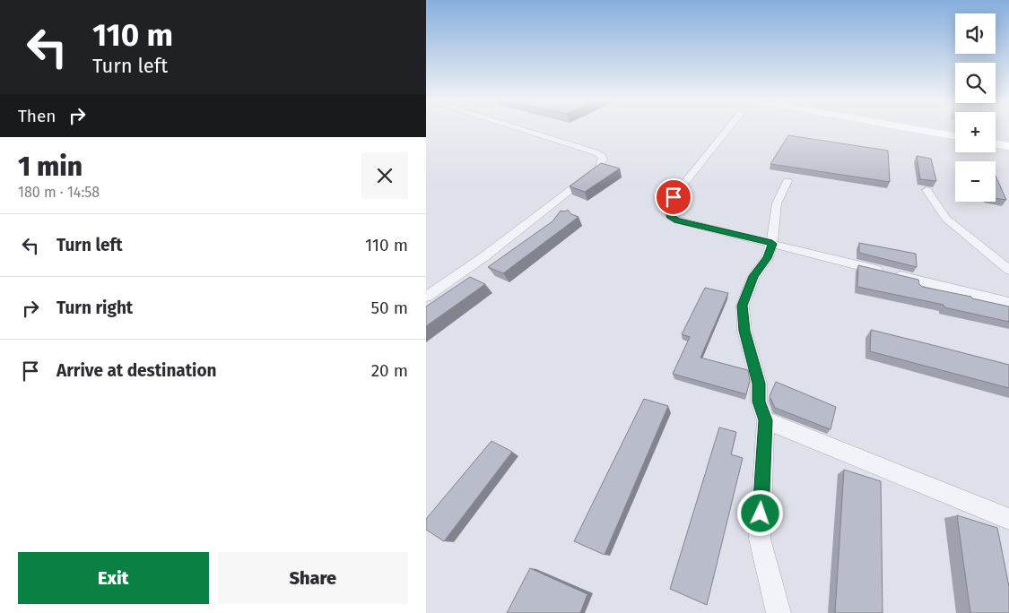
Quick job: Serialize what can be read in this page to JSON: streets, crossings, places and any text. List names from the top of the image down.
{
  "page": {
    "turn": ["110 m", "Turn left"],
    "map_buttons": ["+", "−"],
    "then": "Then",
    "heading": ["1 min", "180 m · 14:58"],
    "list": [
      {
        "name": "Turn left",
        "value": "110 m"
      },
      {
        "name": "Turn right",
        "value": "50 m"
      },
      {
        "name": "Arrive at destination",
        "value": "20 m"
      }
    ],
    "buttons": ["Exit", "Share"]
  }
}
